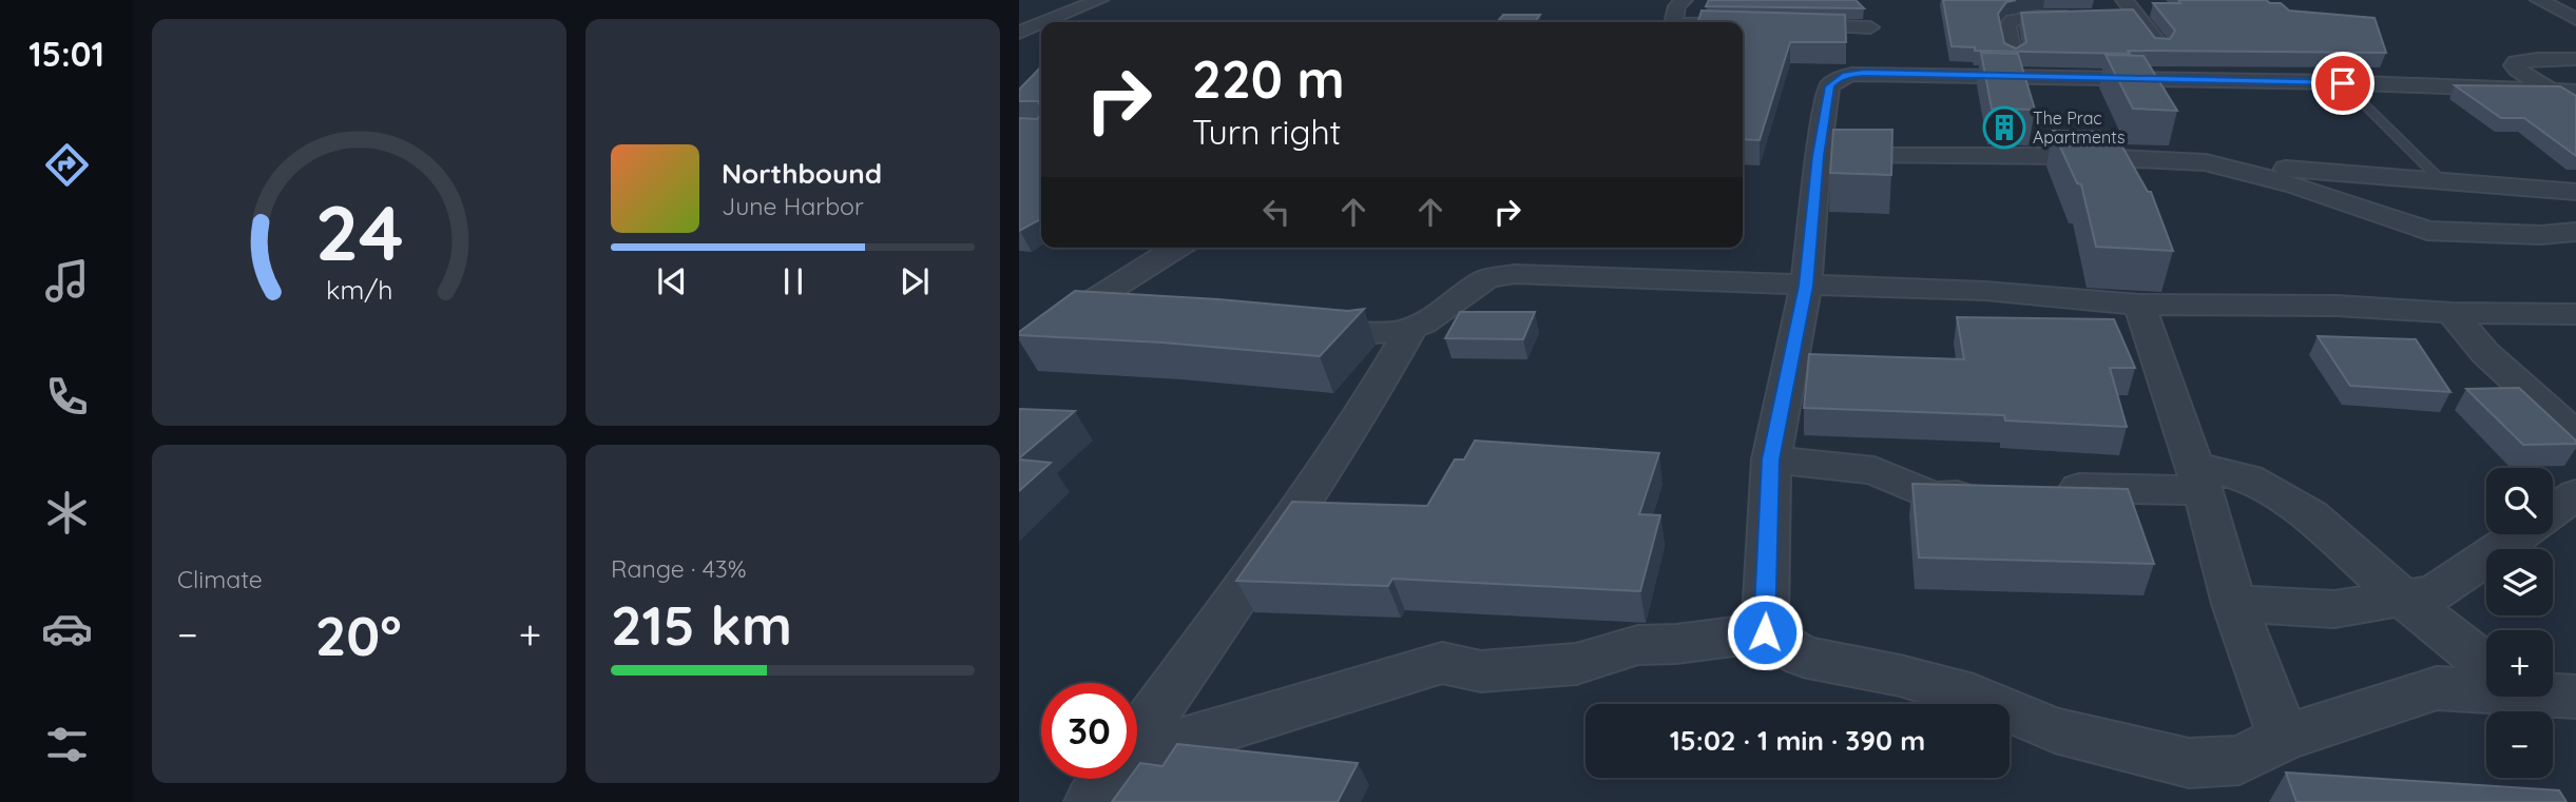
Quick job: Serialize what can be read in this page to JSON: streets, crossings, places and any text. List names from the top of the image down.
{
  "places": {
    "building": ["The Prac Apartments"]
  },
  "page": {
    "tabs": "15:01",
    "turn": ["220 m", "Turn right"],
    "song": ["Northbound", "June Harbor"],
    "tile": [
      "Climate",
      ["Range · 43%", "215 km"]
    ],
    "map_buttons": ["+", "−"],
    "heat": ["−", "20°", "+"],
    "limit": "30",
    "trip": "15:02 · 1 min · 390 m",
    "gauge": ["24", "km/h"]
  }
}
